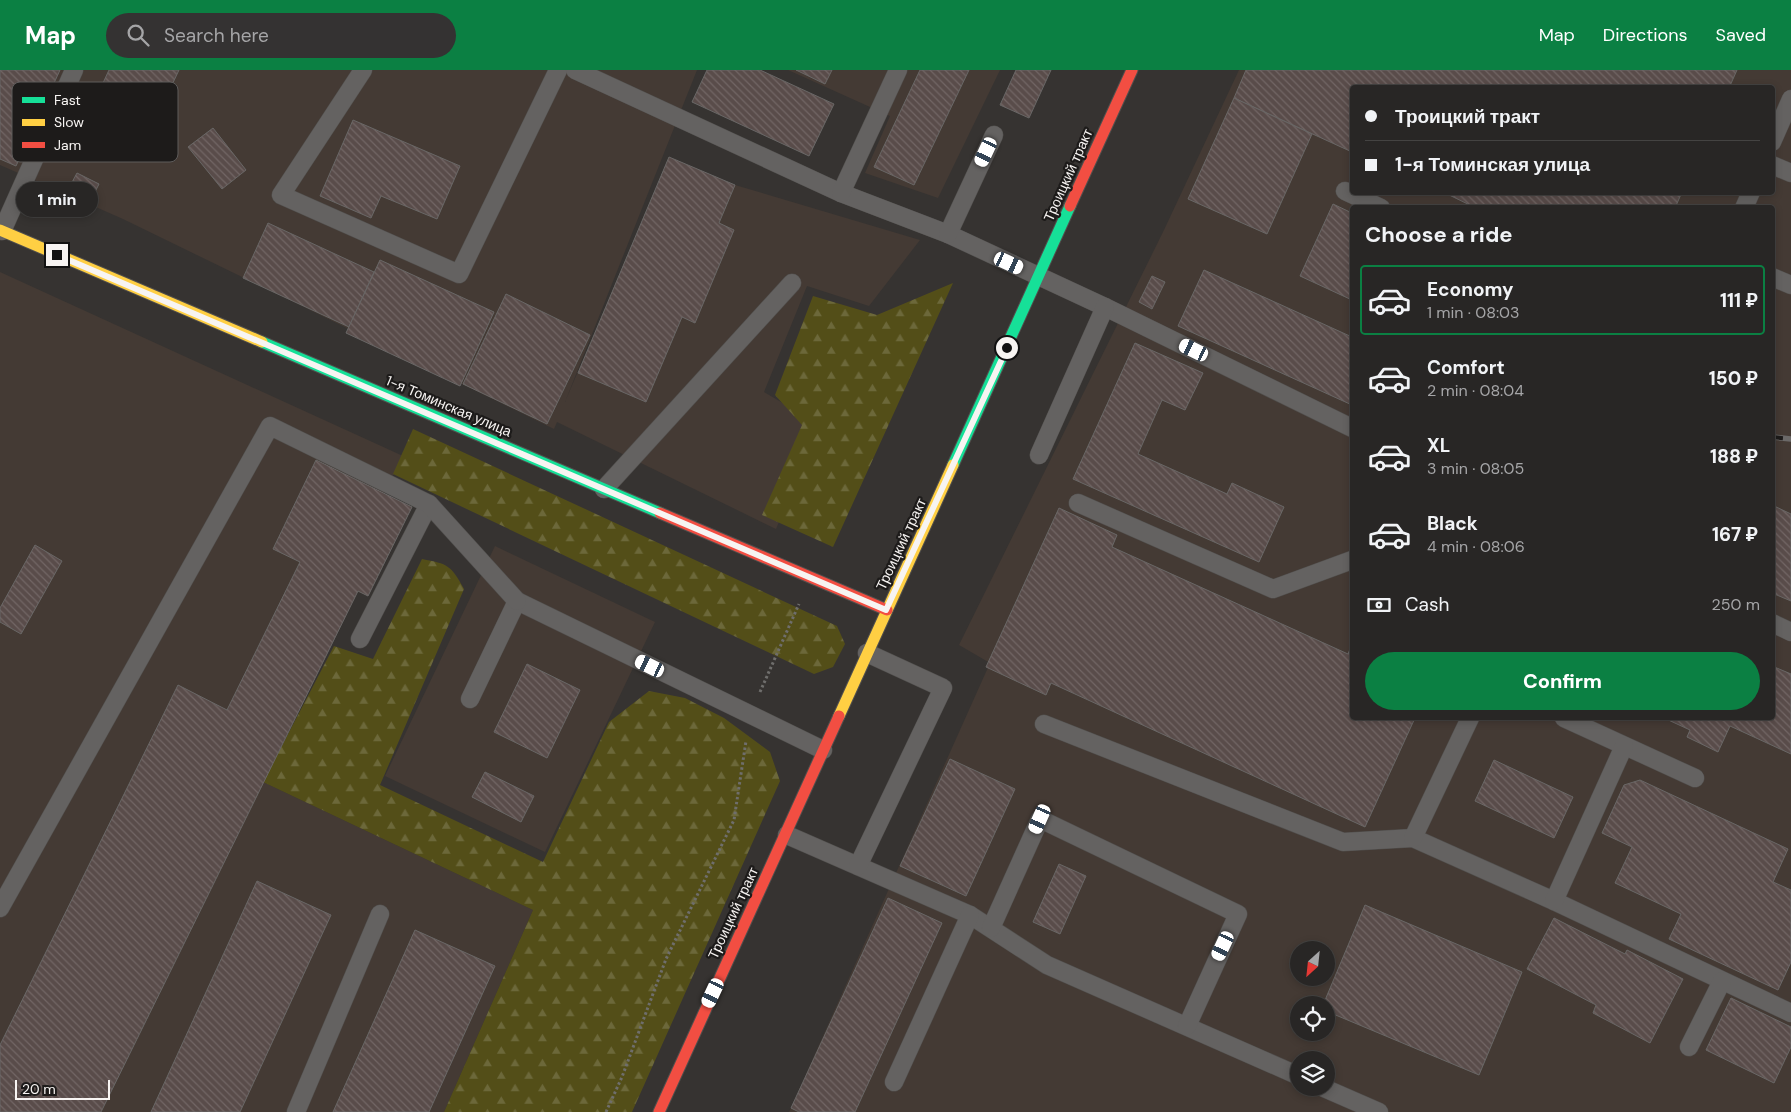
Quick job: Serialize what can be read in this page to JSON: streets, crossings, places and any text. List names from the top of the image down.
{
  "streets": {
    "main road": ["Троицкий тракт", "1-я Томинская улица"]
  },
  "crossings": [
    ["Троицкий тракт", "1-я Томинская улица"]
  ],
  "legend": ["Fast", "Slow", "Jam"],
  "scale_bar": "20 m",
  "north": "bottom left",
  "page": {
    "header": "Map",
    "search": "Search here",
    "nav": ["Map", "Directions", "Saved"],
    "banner": ["Троицкий тракт", "1-я Томинская улица"],
    "bubble": "1 min",
    "heading": "Choose a ride",
    "list": [
      {
        "name": "Economy",
        "note": "1 min · 08:03",
        "value": "111 ₽"
      },
      {
        "name": "Comfort",
        "note": "2 min · 08:04",
        "value": "150 ₽"
      },
      {
        "name": "XL",
        "note": "3 min · 08:05",
        "value": "188 ₽"
      },
      {
        "name": "Black",
        "note": "4 min · 08:06",
        "value": "167 ₽"
      }
    ],
    "pay": ["Cash", "250 m"],
    "buttons": "Confirm",
    "scale": "20 m"
  }
}
